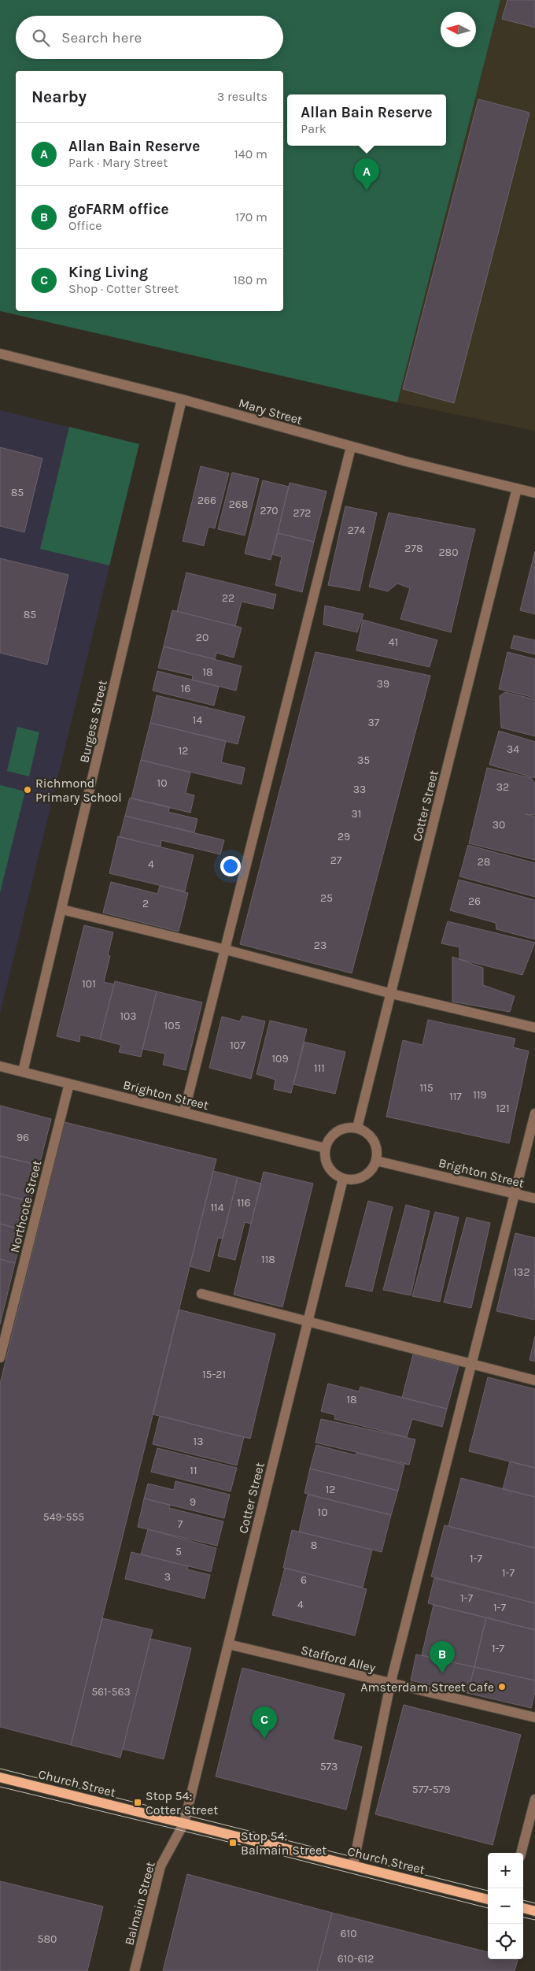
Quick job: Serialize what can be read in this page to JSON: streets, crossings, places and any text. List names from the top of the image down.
{
  "streets": {
    "main road": ["Church Street"],
    "street": [
      "Mary Street",
      "Burgess Street",
      "Cotter Street",
      "Brighton Street",
      "Northcote Street",
      "Stafford Alley",
      "Balmain Street"
    ]
  },
  "crossings": [
    ["Mary Street", "Burgess Street"],
    ["Mary Street", "Cotter Street"],
    ["Burgess Street", "Brighton Street"],
    ["Cotter Street", "Brighton Street"],
    ["Cotter Street", "Stafford Alley"],
    ["Cotter Street", "Church Street"],
    ["Cotter Street", "Balmain Street"],
    ["Brighton Street", "Northcote Street"],
    ["Church Street", "Balmain Street"]
  ],
  "places": {
    "other": ["Richmond Primary School", "Amsterdam Street Cafe"],
    "transit": ["Stop 54: Cotter Street", "Stop 54: Balmain Street"]
  },
  "house_numbers": [
    "85",
    "266",
    "268",
    "270",
    "272",
    "274",
    "278",
    "280",
    "22",
    "85",
    "20",
    "41",
    "18",
    "39",
    "16",
    "14",
    "37",
    "34",
    "12",
    "35",
    "10",
    "32",
    "33",
    "31",
    "30",
    "29",
    "27",
    "28",
    "4",
    "25",
    "26",
    "2",
    "23",
    "101",
    "103",
    "105",
    "107",
    "109",
    "111",
    "115",
    "119",
    "117",
    "121",
    "96",
    "116",
    "114",
    "118",
    "132",
    "15-21",
    "18",
    "13",
    "11",
    "12",
    "9",
    "10",
    "549-555",
    "7",
    "8",
    "5",
    "1-7",
    "1-7",
    "3",
    "6",
    "1-7",
    "4",
    "1-7",
    "1-7",
    "561-563",
    "573",
    "577-579",
    "610",
    "580",
    "610-612"
  ],
  "north": "left",
  "page": {
    "search": "Search here",
    "heading": ["Nearby", "3 results"],
    "popup": ["Allan Bain Reserve", "Park"],
    "list": [
      {
        "mark": "A",
        "name": "Allan Bain Reserve",
        "note": "Park · Mary Street",
        "value": "140 m"
      },
      {
        "mark": "B",
        "name": "goFARM office",
        "note": "Office",
        "value": "170 m"
      },
      {
        "mark": "C",
        "name": "King Living",
        "note": "Shop · Cotter Street",
        "value": "180 m"
      }
    ],
    "pins": ["A", "B", "C"],
    "map_buttons": ["+", "−"]
  }
}
